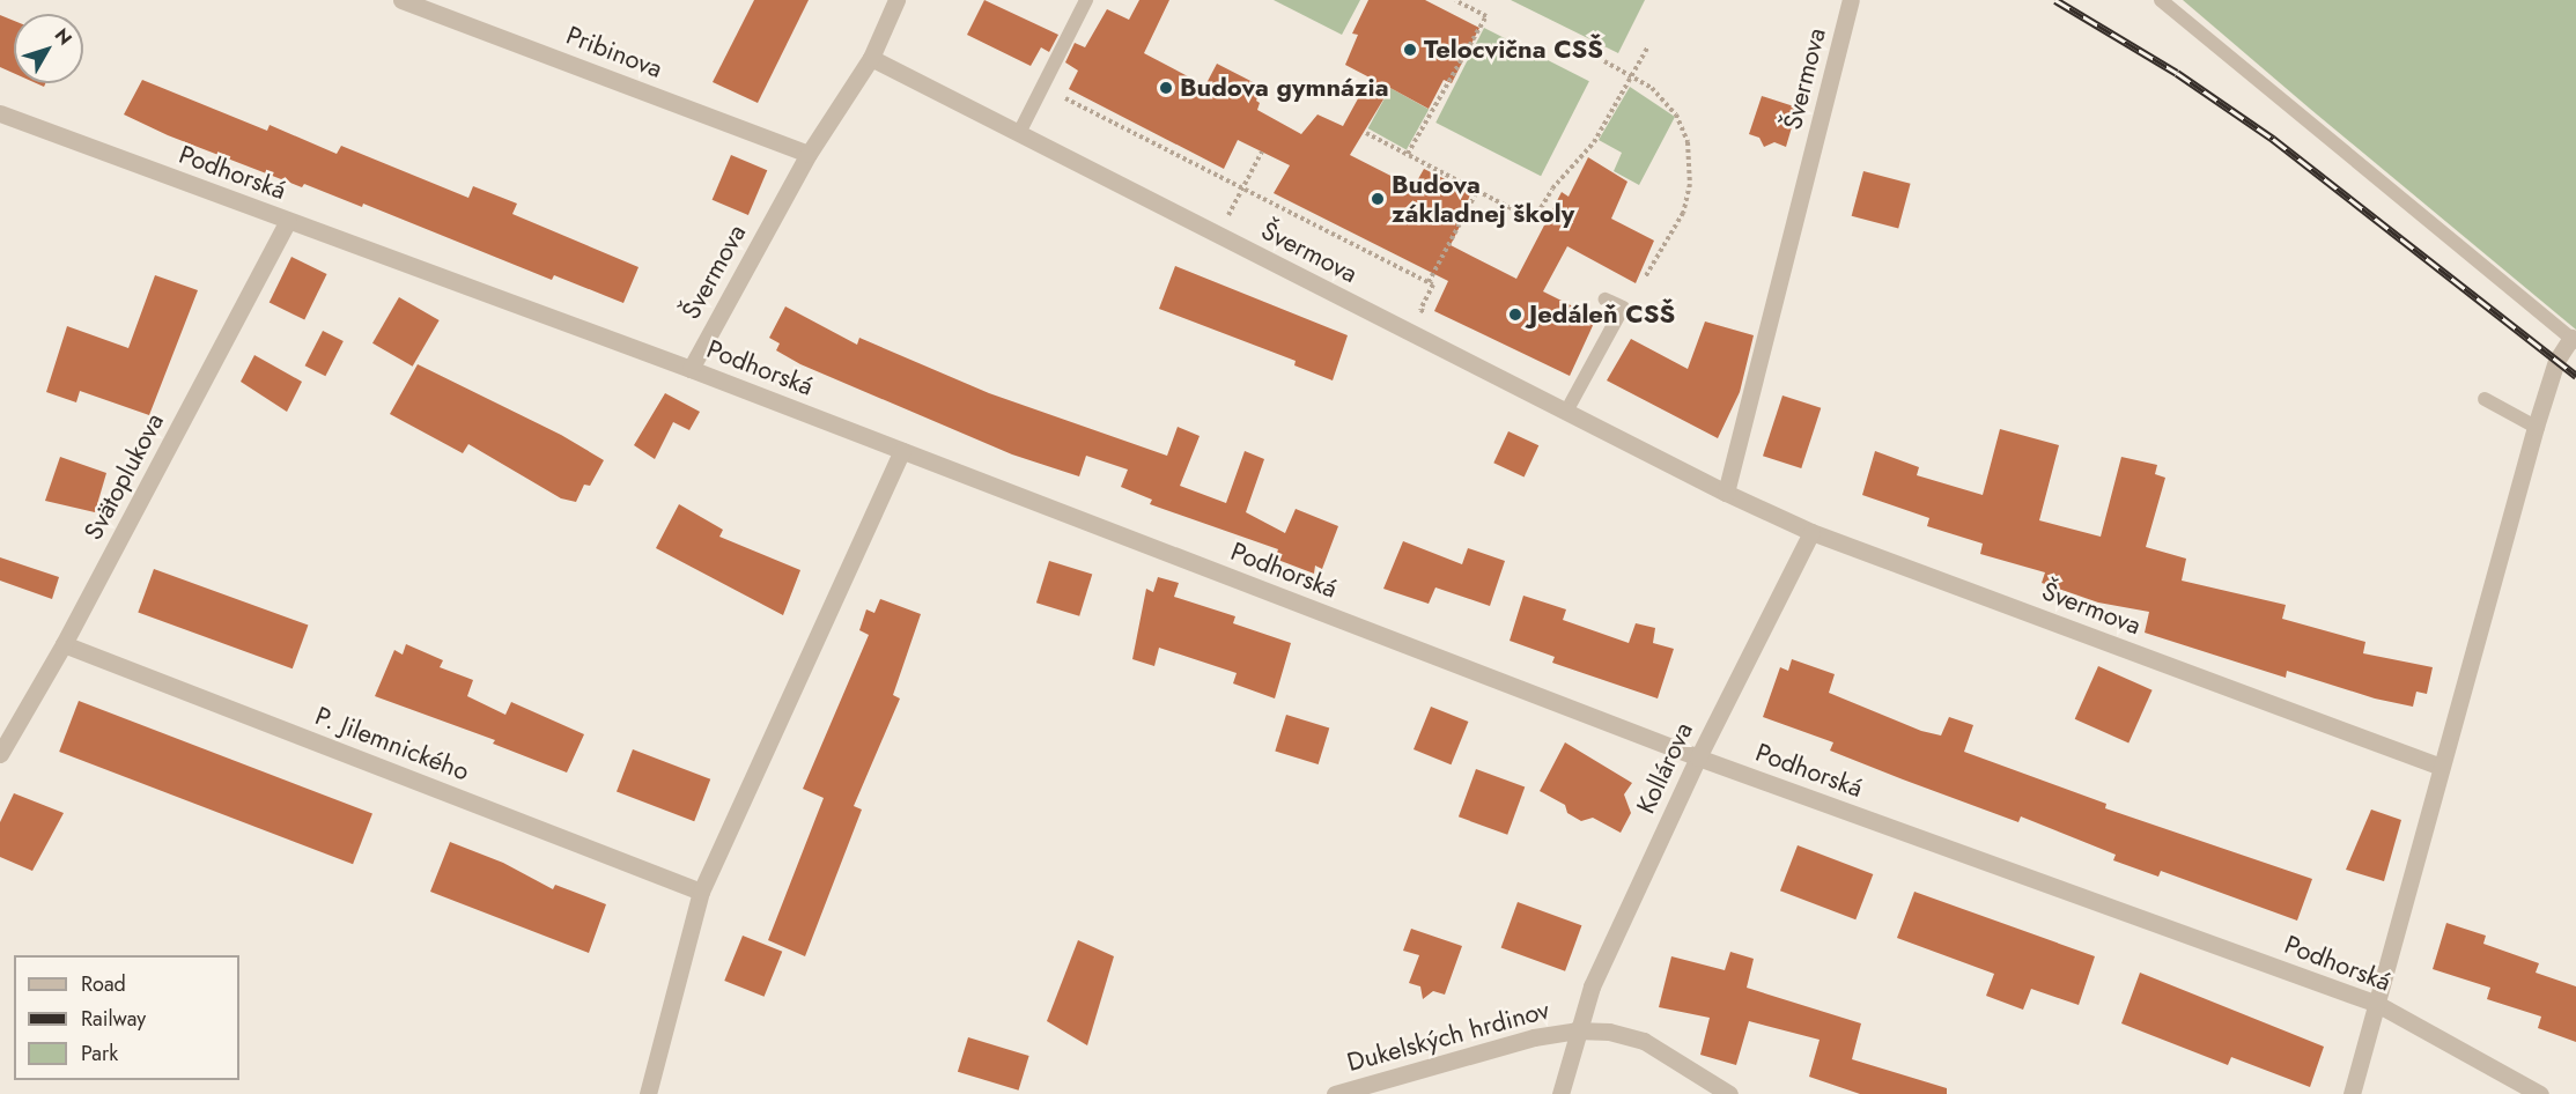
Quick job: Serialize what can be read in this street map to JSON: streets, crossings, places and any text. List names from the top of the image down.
{
  "streets": {
    "street": [
      "Pribinova",
      "Švermova",
      "Podhorská",
      "Svätoplukova",
      "P. Jilemnického",
      "Kollárova",
      "Dukelských hrdinov"
    ]
  },
  "crossings": [
    ["Pribinova", "Švermova"],
    ["Švermova", "Podhorská"],
    ["Švermova", "Kollárova"],
    ["Podhorská", "Svätoplukova"],
    ["Podhorská", "Kollárova"],
    ["Svätoplukova", "P. Jilemnického"],
    ["Kollárova", "Dukelských hrdinov"]
  ],
  "places": [
    "Telocvična CSŠ",
    "Budova gymnázia",
    "Budova základnej školy",
    "Jedáleň CSŠ"
  ],
  "legend": ["Road", "Railway", "Park"],
  "north": "top right"
}
